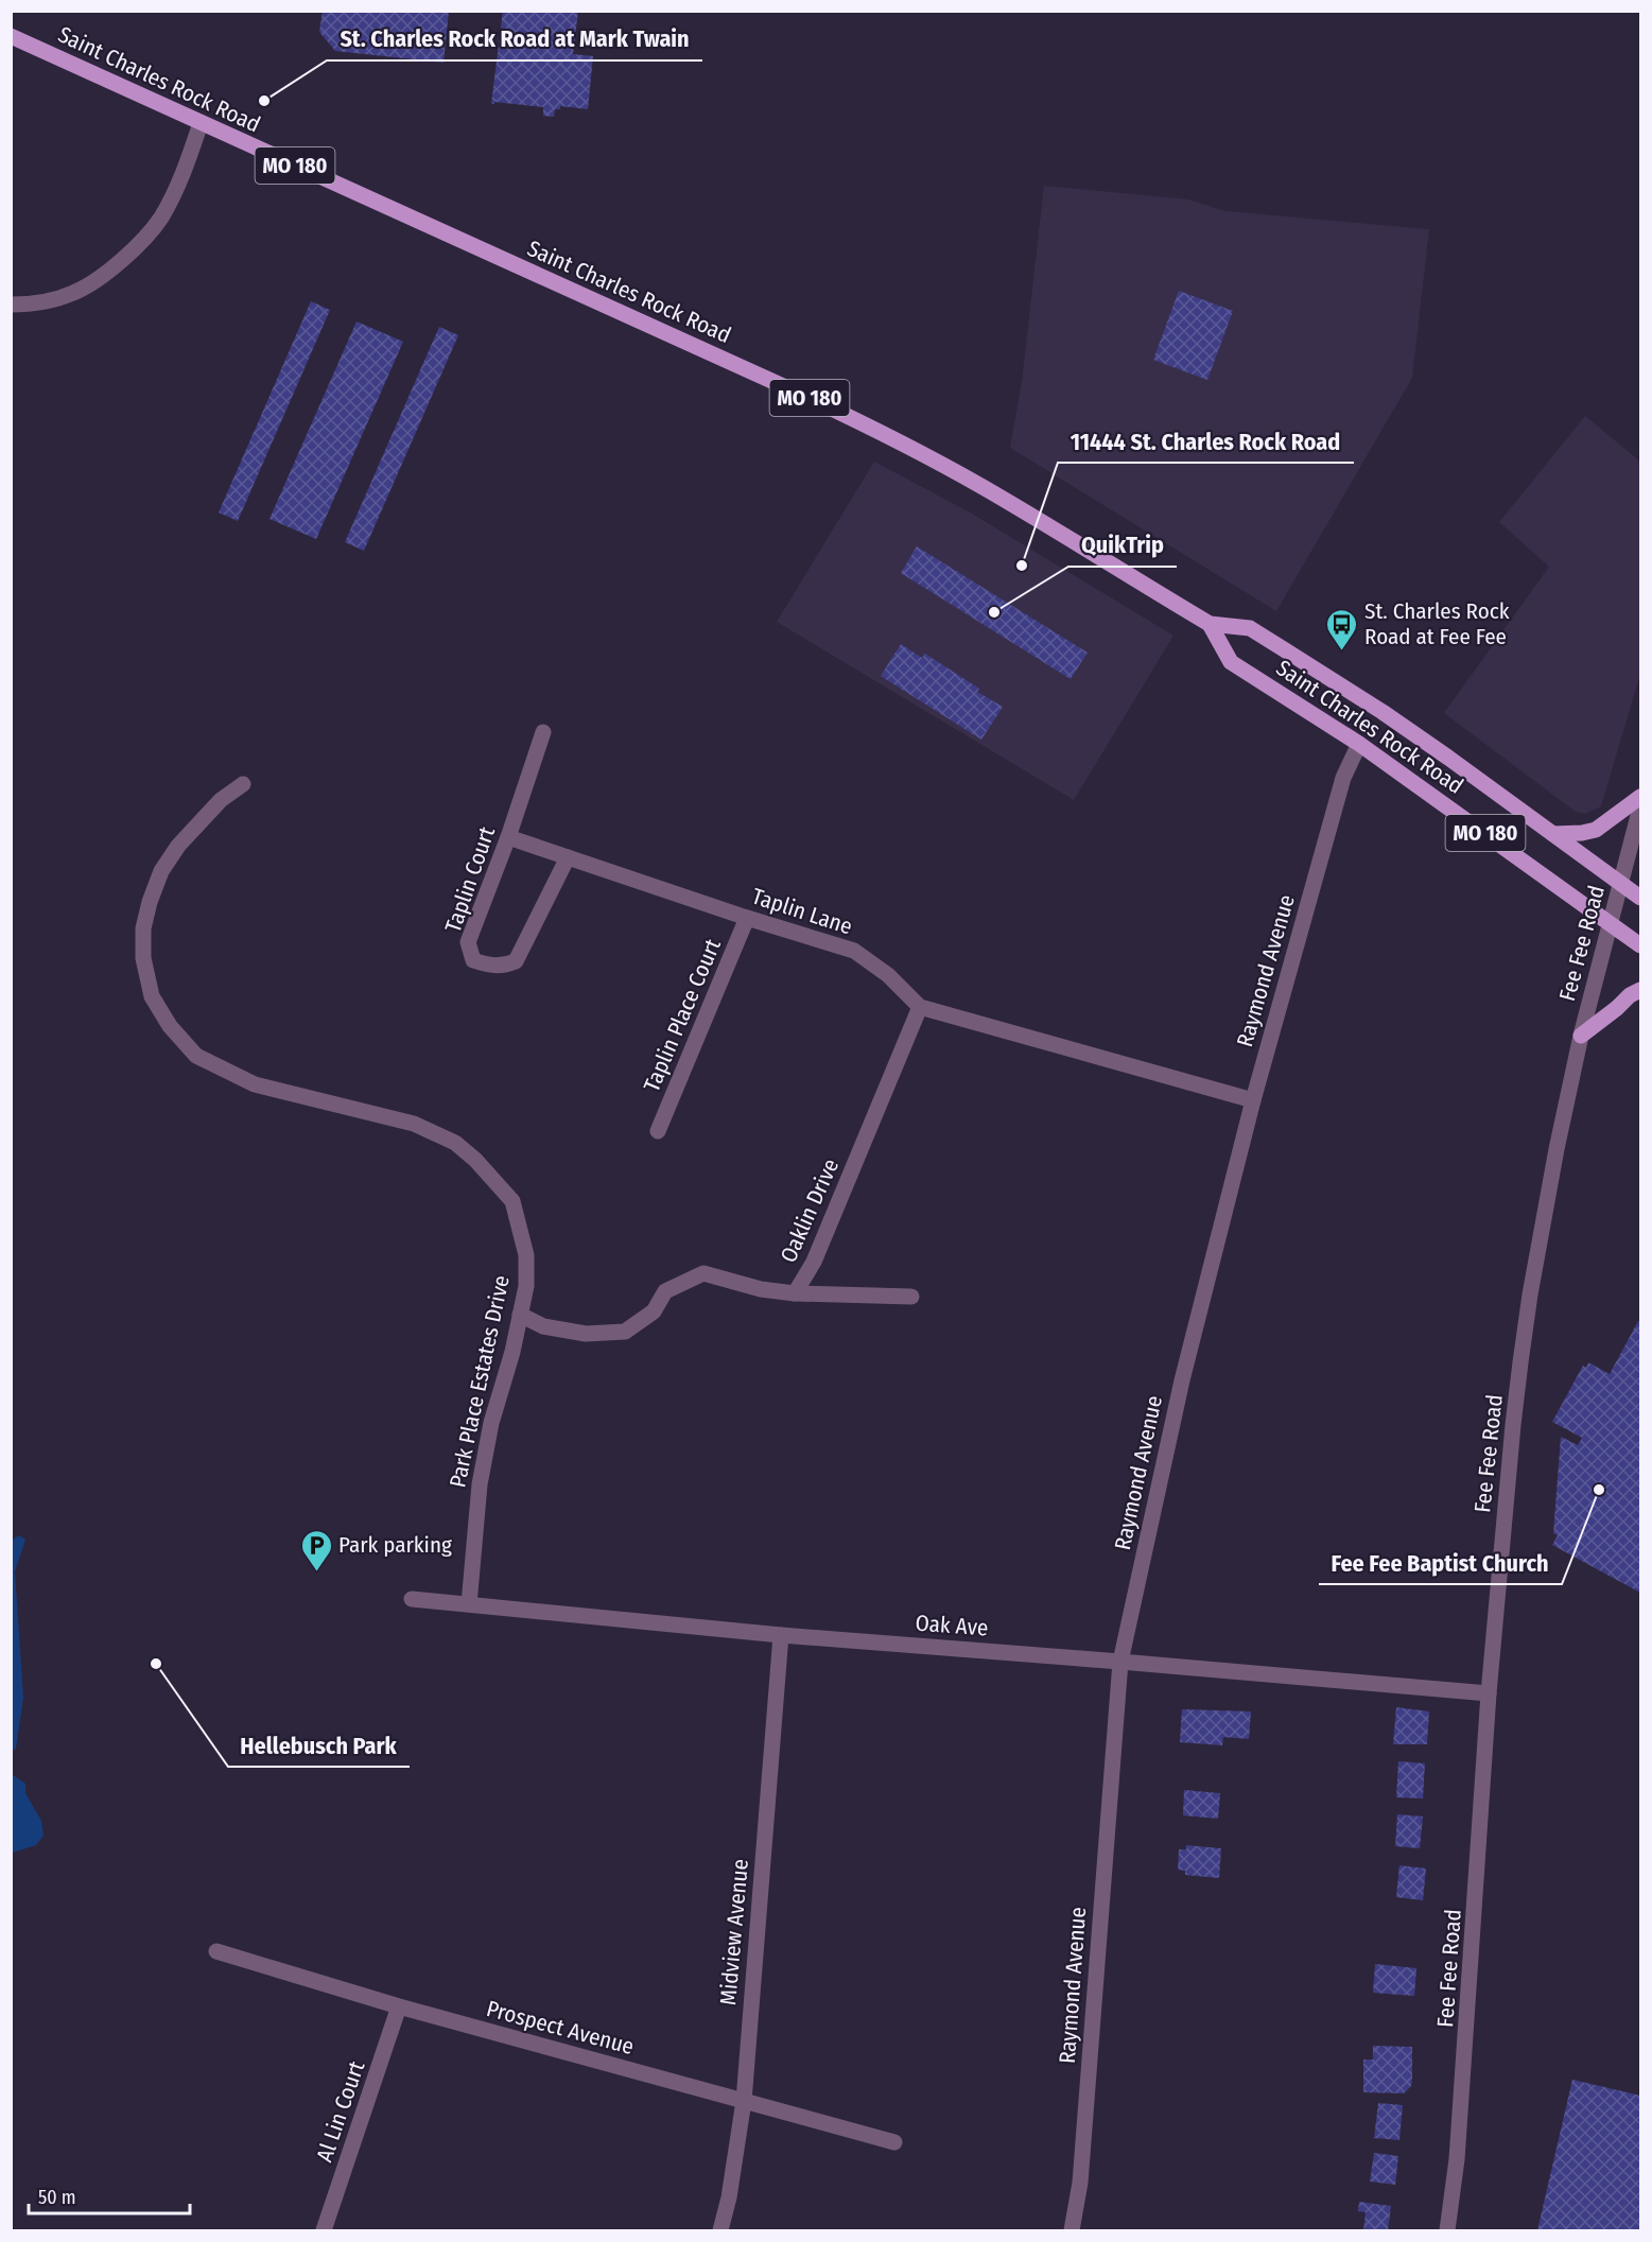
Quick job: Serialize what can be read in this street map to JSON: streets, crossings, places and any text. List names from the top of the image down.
{
  "streets": {
    "main road": ["Saint Charles Rock Road", "MO 180"],
    "street": [
      "Taplin Court",
      "Taplin Lane",
      "Fee Fee Road",
      "Raymond Avenue",
      "Taplin Place Court",
      "Oaklin Drive",
      "Park Place Estates Drive",
      "Oak Ave",
      "Midview Avenue",
      "Prospect Avenue",
      "Al Lin Court"
    ]
  },
  "crossings": [
    ["Saint Charles Rock Road", "Fee Fee Road"],
    ["Saint Charles Rock Road", "Raymond Avenue"],
    ["Taplin Court", "Taplin Lane"],
    ["Taplin Lane", "Raymond Avenue"],
    ["Taplin Lane", "Taplin Place Court"],
    ["Taplin Lane", "Oaklin Drive"],
    ["Fee Fee Road", "Oak Ave"],
    ["Raymond Avenue", "Oak Ave"],
    ["Oaklin Drive", "Park Place Estates Drive"],
    ["Park Place Estates Drive", "Oak Ave"],
    ["Oak Ave", "Midview Avenue"],
    ["Midview Avenue", "Prospect Avenue"],
    ["Prospect Avenue", "Al Lin Court"]
  ],
  "places": {
    "other": [
      "St. Charles Rock Road at Mark Twain",
      "11444 St. Charles Rock Road",
      "QuikTrip",
      "Fee Fee Baptist Church",
      "Hellebusch Park"
    ],
    "bus stop": ["St. Charles Rock Road at Fee Fee"],
    "parking": ["Park parking"]
  },
  "scale_bar": "50 m"
}
